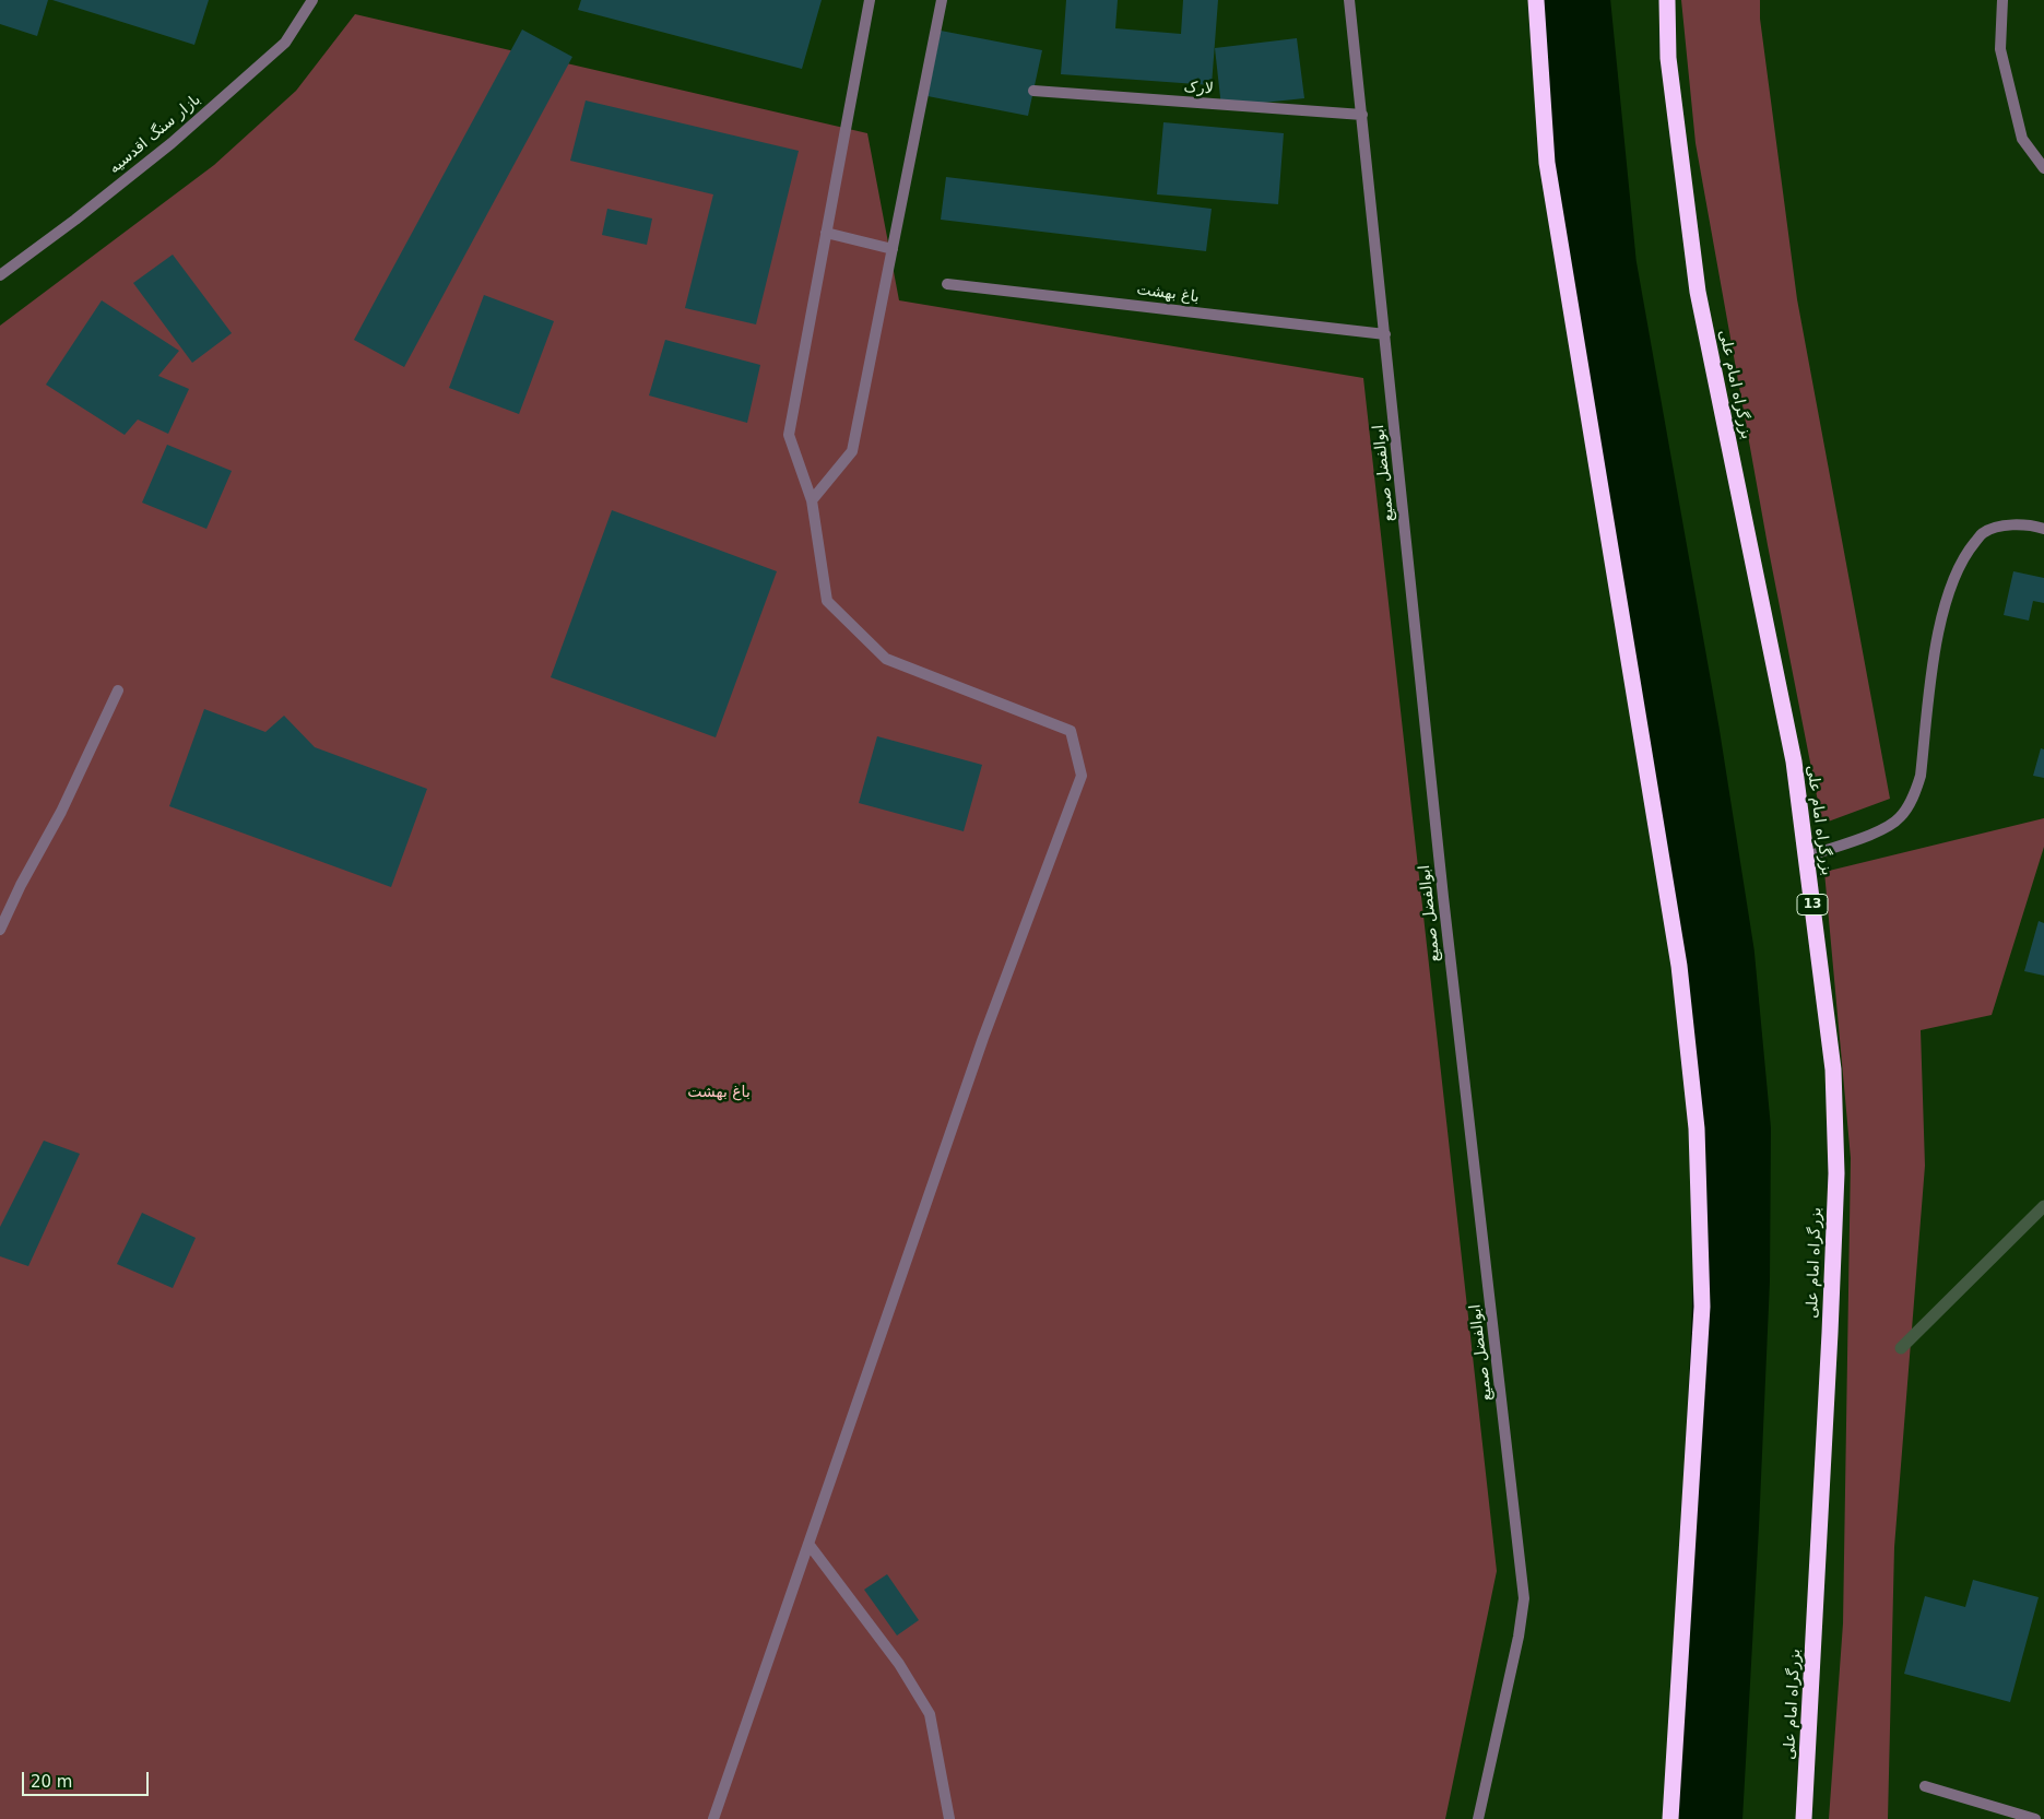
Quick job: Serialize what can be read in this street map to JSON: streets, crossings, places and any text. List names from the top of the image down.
{
  "streets": {
    "highway": ["بزرگراه امام علی", "13"],
    "street": [
      "لارک",
      "بازار سنگ اقدسیه",
      "باغ بهشت",
      "ابوالفضل صمیع"
    ]
  },
  "crossings": [
    ["لارک", "ابوالفضل صمیع"],
    ["باغ بهشت", "ابوالفضل صمیع"]
  ],
  "parks": ["باغ بهشت"],
  "scale_bar": "20 m"
}
